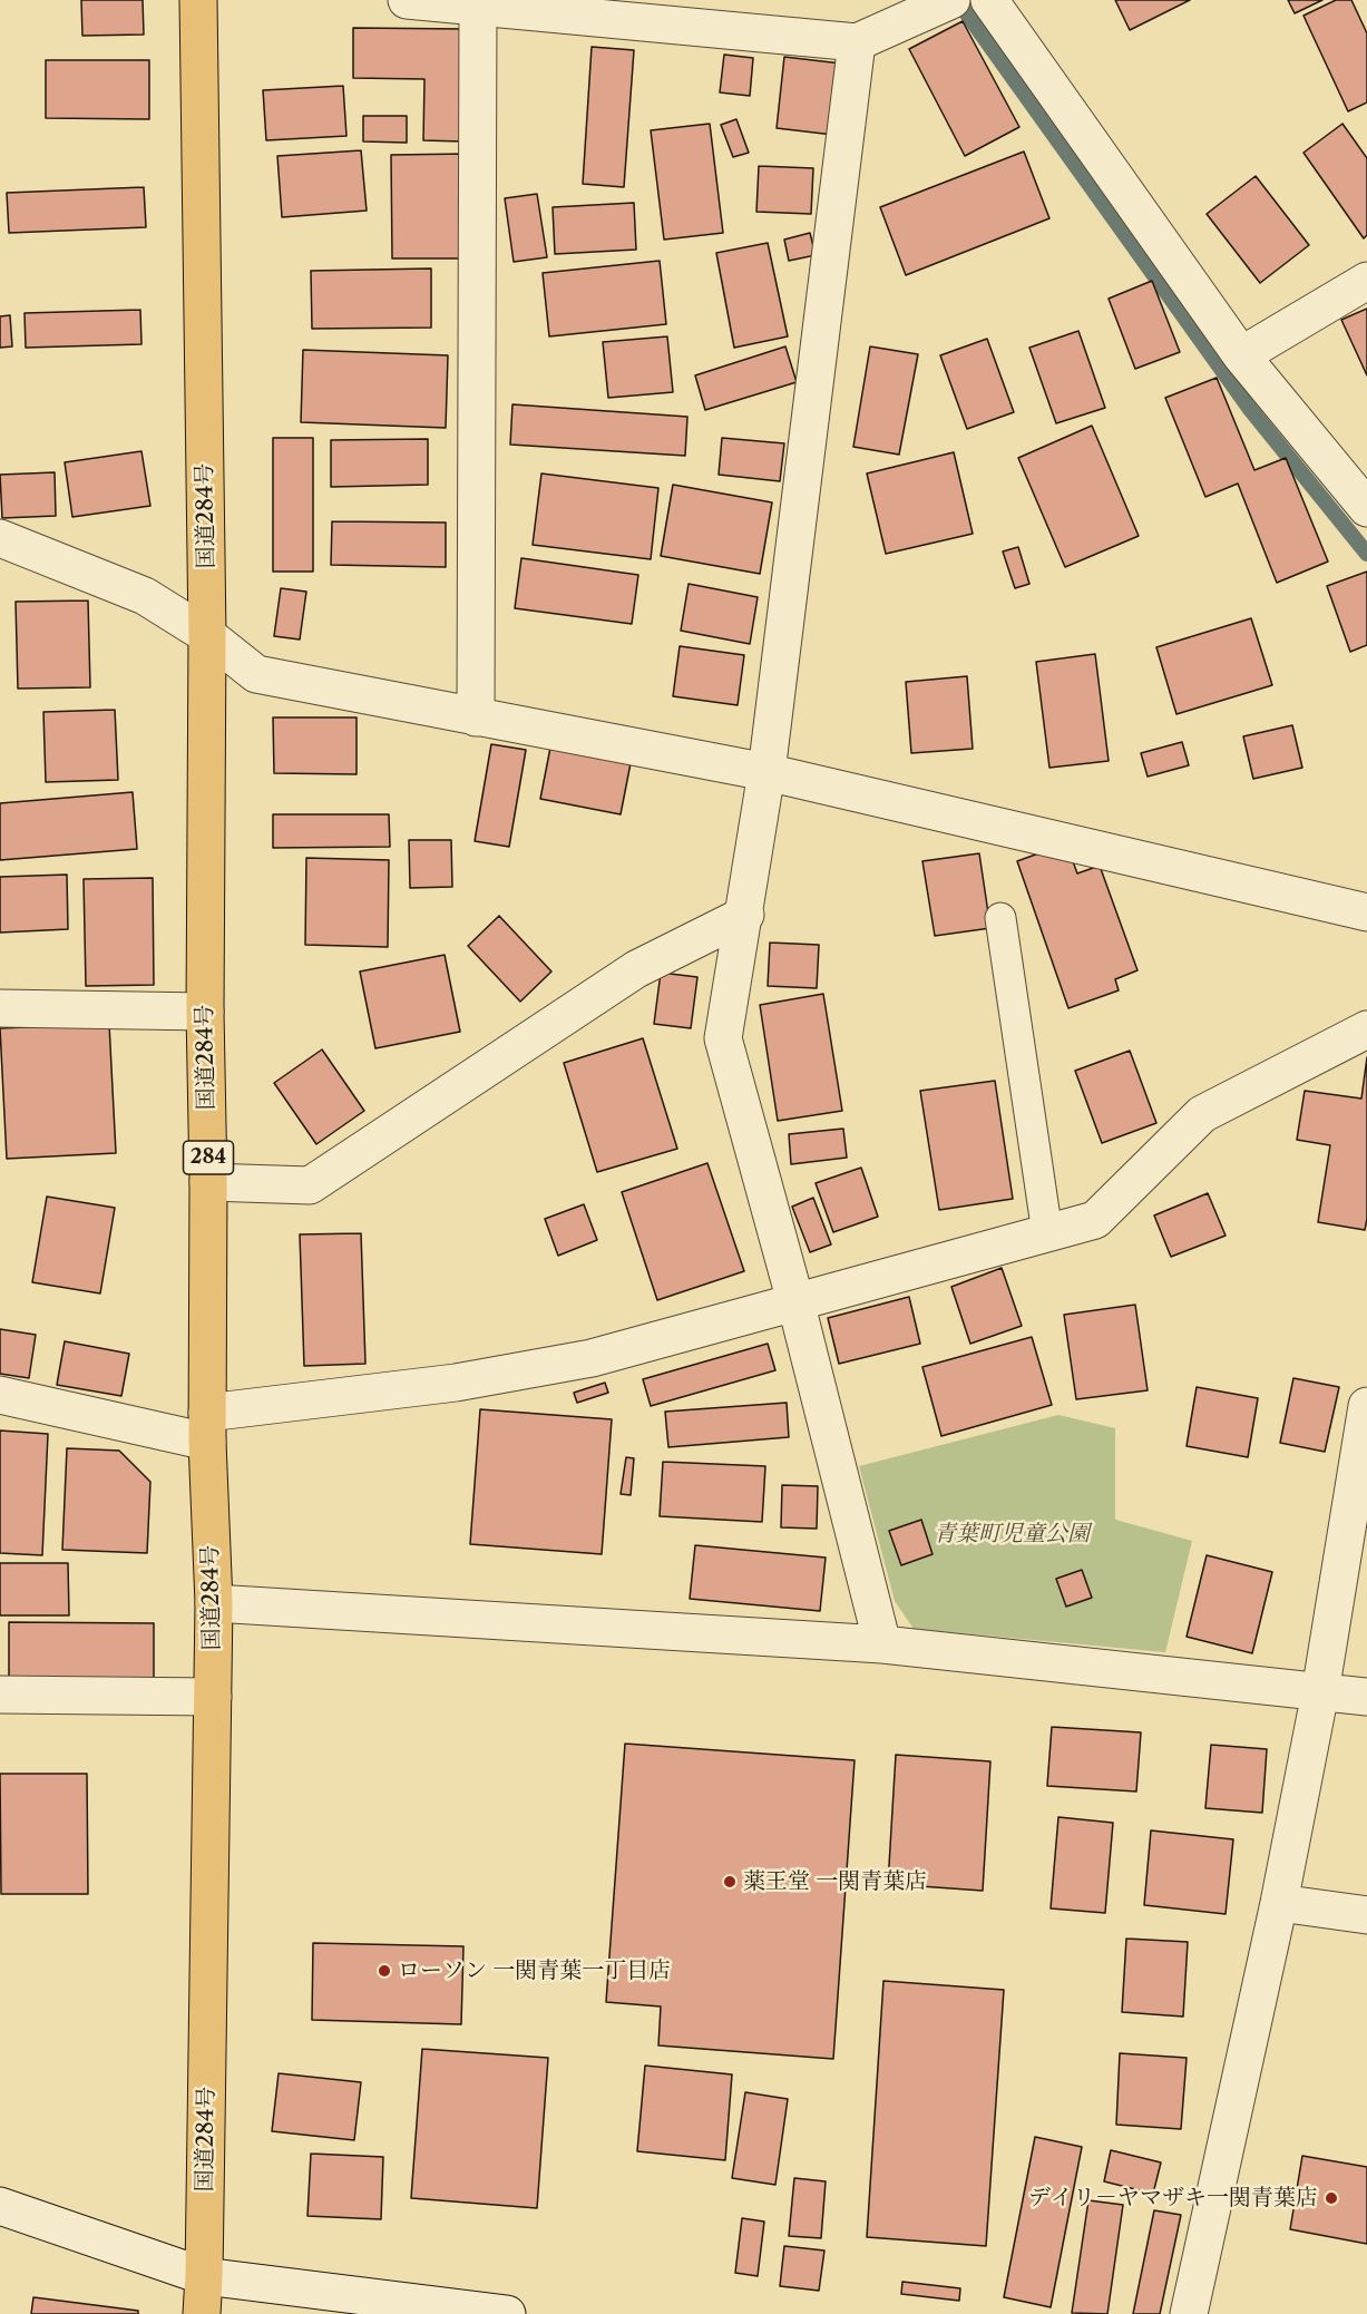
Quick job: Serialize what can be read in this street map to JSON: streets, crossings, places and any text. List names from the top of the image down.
{
  "streets": {
    "highway": ["国道284号", "284"]
  },
  "parks": ["青葉町児童公園"],
  "places": ["薬王堂 一関青葉店", "ローソン 一関青葉一丁目店", "デイリ－ヤマザキ一関青葉店"]
}
